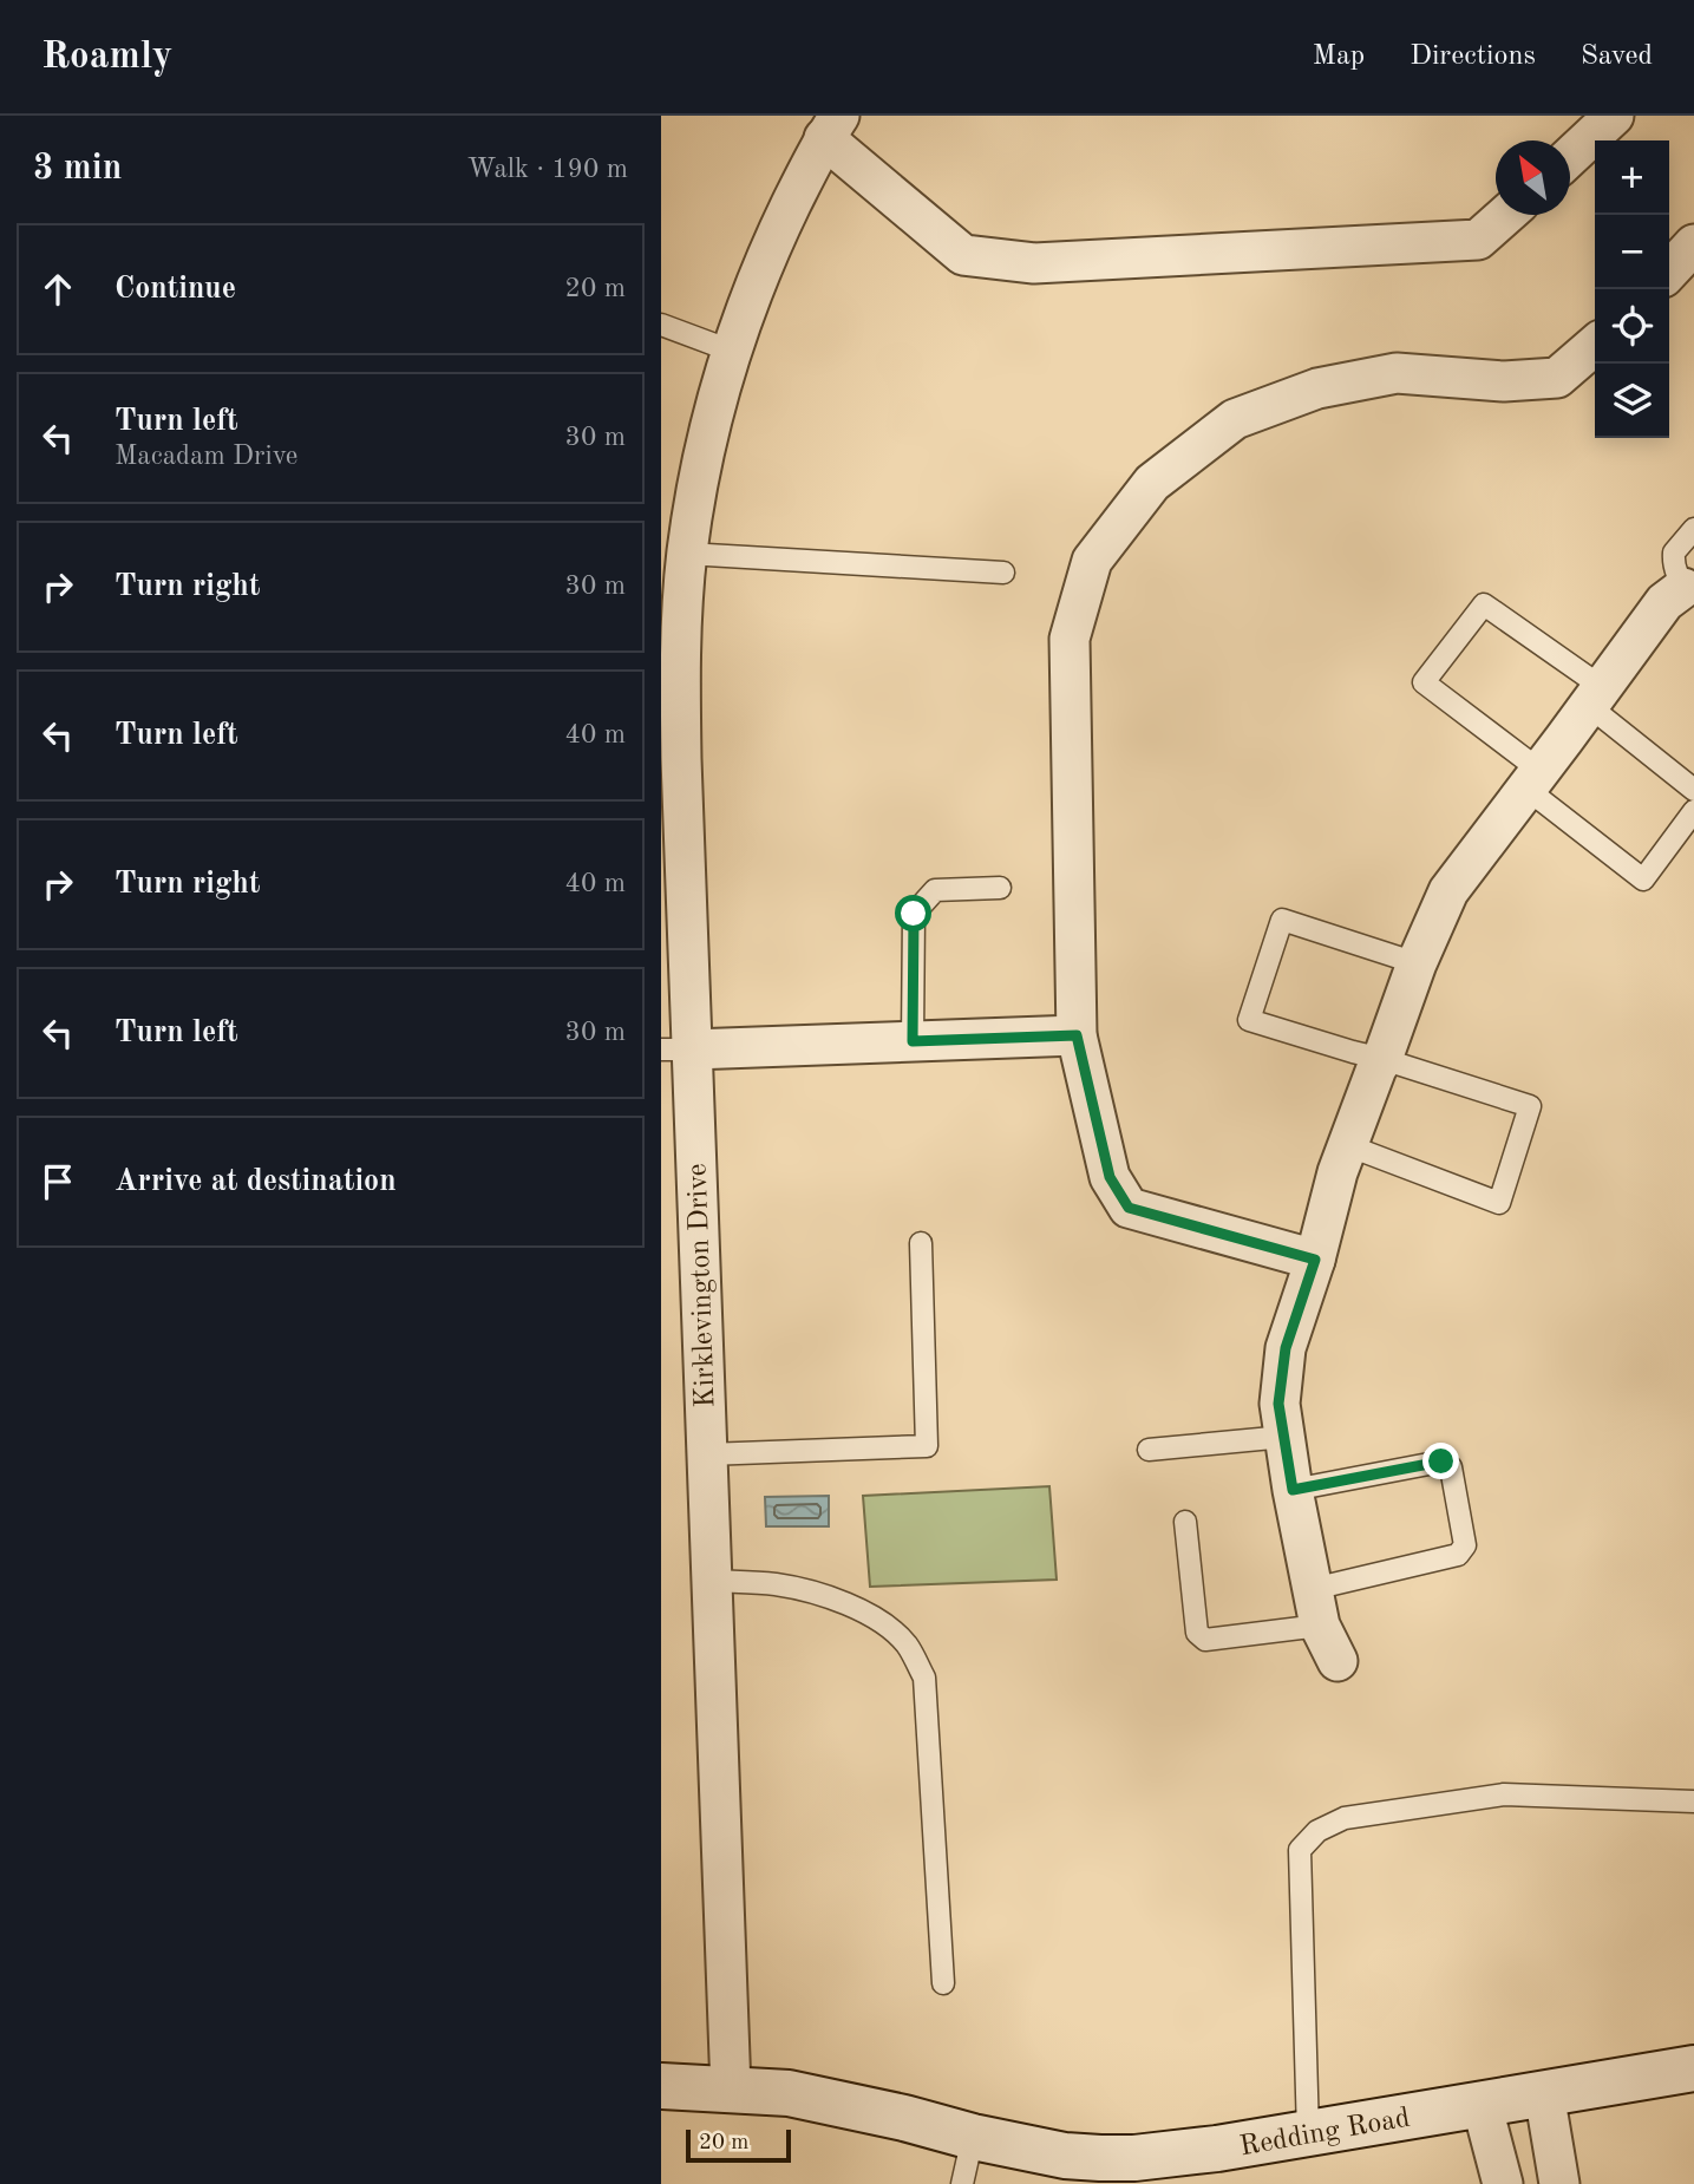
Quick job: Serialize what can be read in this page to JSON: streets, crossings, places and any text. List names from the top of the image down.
{
  "streets": {
    "street": ["Kirklevington Drive", "Redding Road"]
  },
  "crossings": [
    ["Kirklevington Drive", "Redding Road"]
  ],
  "scale_bar": "20 m",
  "north": "top left",
  "page": {
    "header": "Roamly",
    "nav": ["Map", "Directions", "Saved"],
    "heading": ["3 min", "Walk · 190 m"],
    "map_buttons": ["+", "−"],
    "list": [
      ["Continue", "20 m"],
      ["Turn left", "Macadam Drive", "30 m"],
      ["Turn right", "30 m"],
      ["Turn left", "40 m"],
      ["Turn right", "40 m"],
      ["Turn left", "30 m"],
      "Arrive at destination"
    ],
    "scale": "20 m"
  }
}
